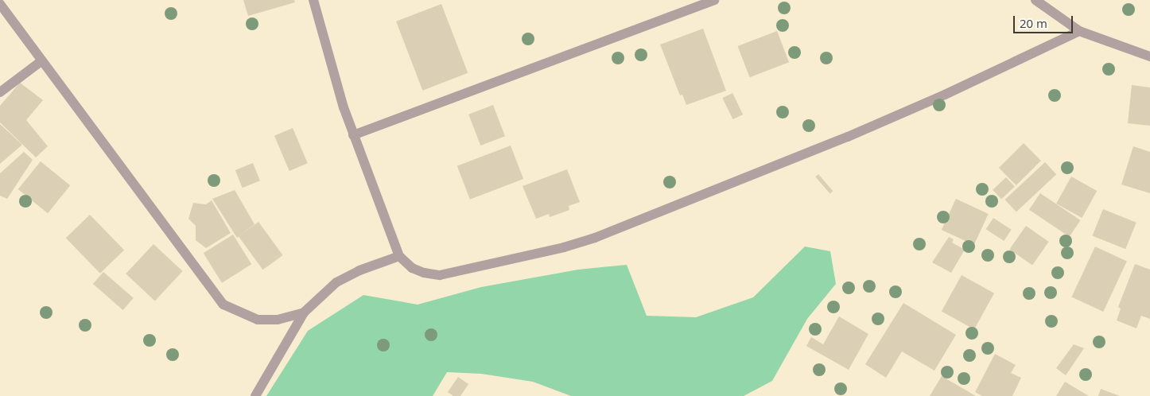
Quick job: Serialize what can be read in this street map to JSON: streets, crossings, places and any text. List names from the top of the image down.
{
  "scale_bar": "20 m"
}
